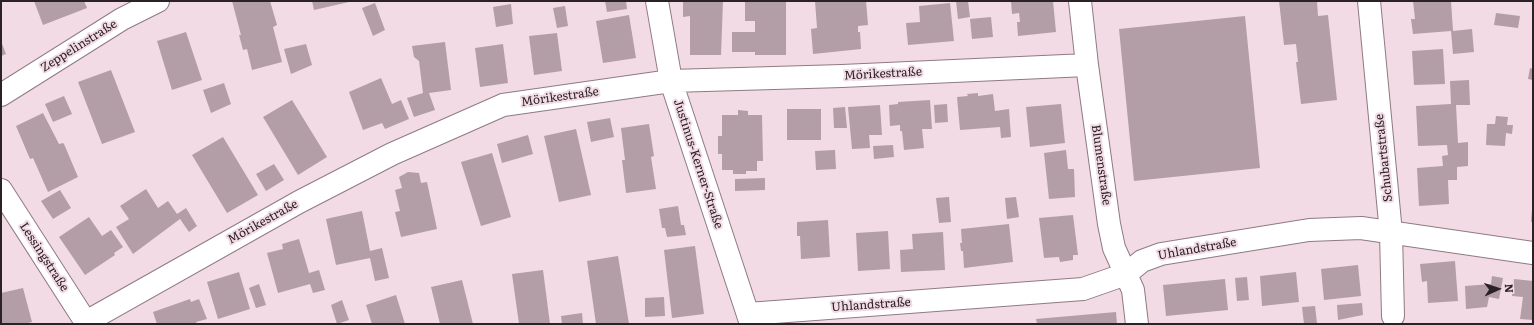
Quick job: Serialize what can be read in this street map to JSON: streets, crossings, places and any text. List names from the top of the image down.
{
  "streets": {
    "street": [
      "Zeppelinstraße",
      "Mörikestraße",
      "Schubartstraße",
      "Justinus-Kerner-Straße",
      "Blumenstraße",
      "Uhlandstraße",
      "Lessingstraße"
    ]
  },
  "crossings": [
    ["Mörikestraße", "Justinus-Kerner-Straße"],
    ["Mörikestraße", "Blumenstraße"],
    ["Mörikestraße", "Lessingstraße"],
    ["Schubartstraße", "Uhlandstraße"],
    ["Justinus-Kerner-Straße", "Uhlandstraße"],
    ["Blumenstraße", "Uhlandstraße"]
  ],
  "north": "right"
}
